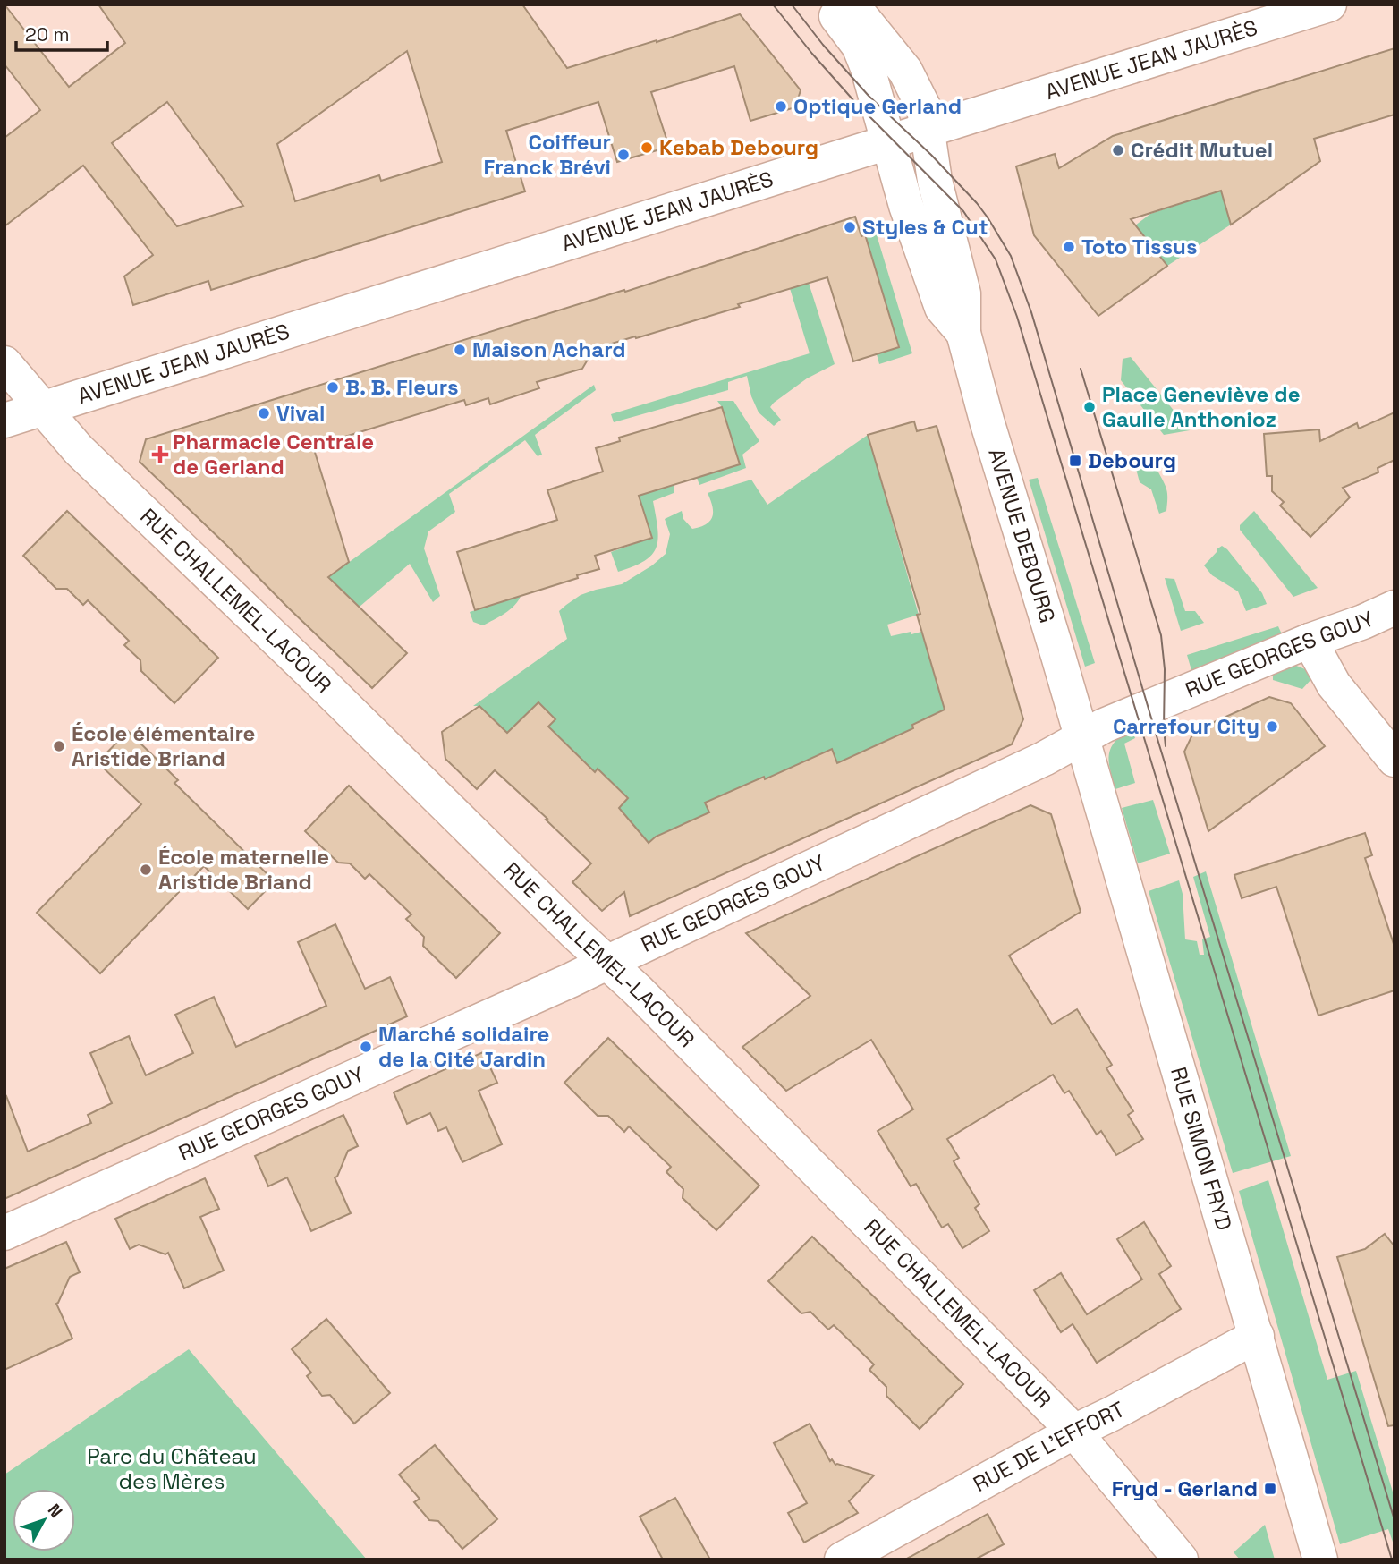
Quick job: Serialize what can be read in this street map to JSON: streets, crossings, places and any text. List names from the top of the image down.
{
  "streets": {
    "street": [
      "AVENUE JEAN JAURÈS",
      "AVENUE DEBOURG",
      "RUE CHALLEMEL-LACOUR",
      "RUE GEORGES GOUY",
      "RUE SIMON FRYD",
      "RUE DE L'EFFORT"
    ]
  },
  "crossings": [
    ["AVENUE JEAN JAURÈS", "AVENUE DEBOURG"],
    ["AVENUE JEAN JAURÈS", "RUE CHALLEMEL-LACOUR"],
    ["AVENUE DEBOURG", "RUE GEORGES GOUY"],
    ["AVENUE DEBOURG", "RUE SIMON FRYD"],
    ["RUE CHALLEMEL-LACOUR", "RUE GEORGES GOUY"],
    ["RUE CHALLEMEL-LACOUR", "RUE DE L'EFFORT"],
    ["RUE GEORGES GOUY", "RUE SIMON FRYD"],
    ["RUE SIMON FRYD", "RUE DE L'EFFORT"]
  ],
  "parks": ["Parc du Château des Mères"],
  "places": {
    "other": [
      "Optique Gerland",
      "Kebab Debourg",
      "Crédit Mutuel",
      "Coiffeur Franck Brévi",
      "Styles & Cut",
      "Toto Tissus",
      "Maison Achard",
      "B. B. Fleurs",
      "Place Geneviève de Gaulle Anthonioz",
      "Vival",
      "Carrefour City",
      "École élémentaire Aristide Briand",
      "École maternelle Aristide Briand",
      "Marché solidaire de la Cité Jardin"
    ],
    "health": ["Pharmacie Centrale de Gerland"],
    "transit": ["Debourg", "Fryd - Gerland"]
  },
  "scale_bar": "20 m",
  "north": "top right"
}
